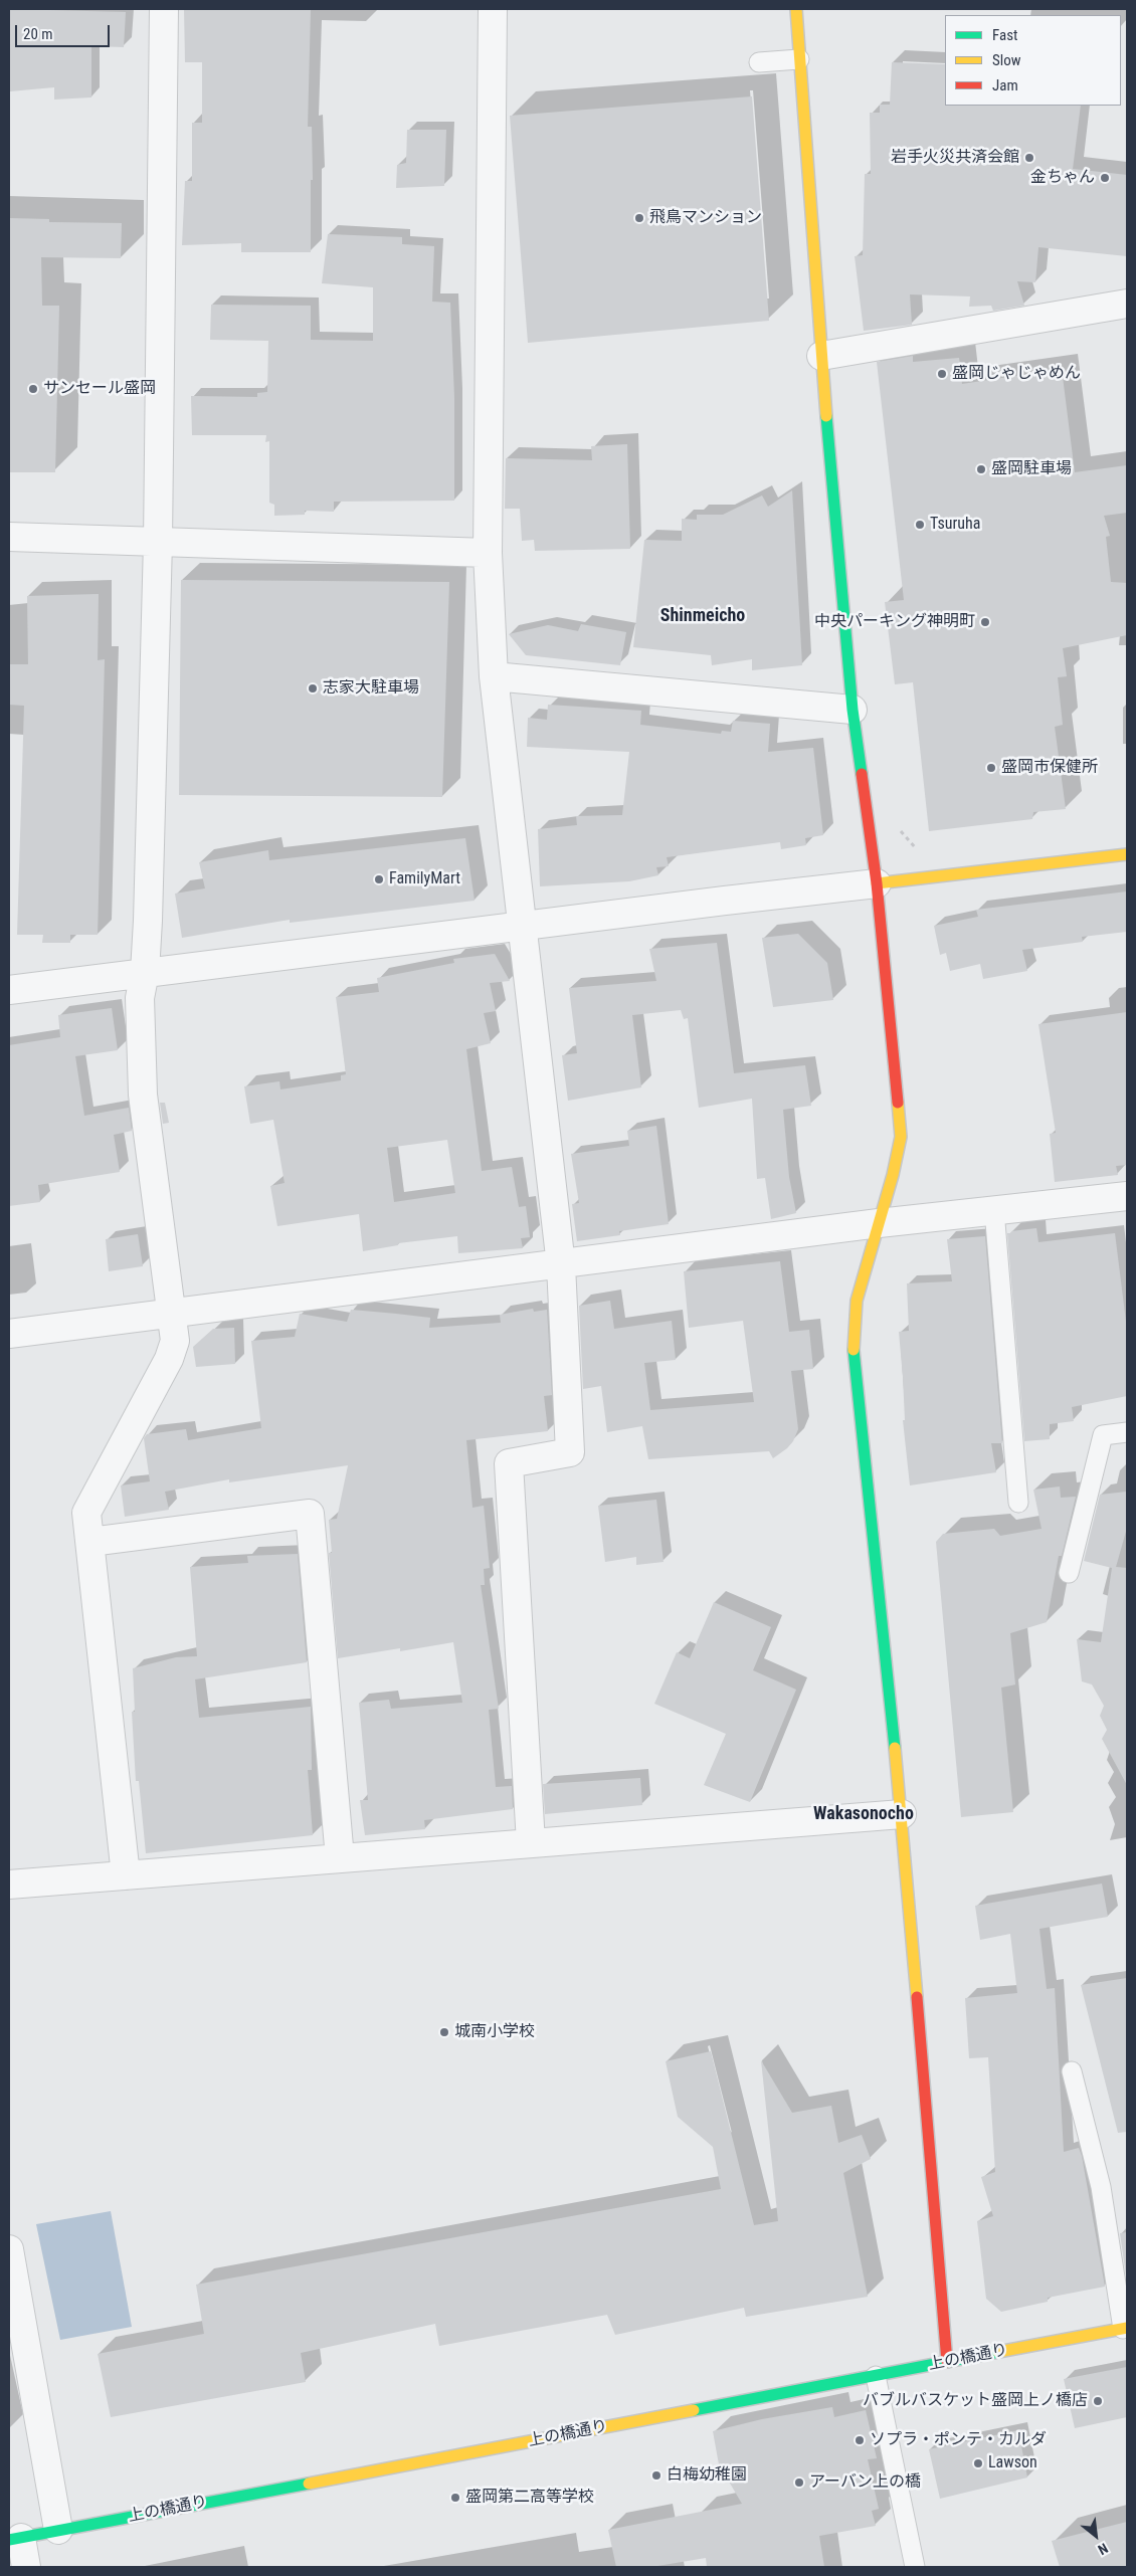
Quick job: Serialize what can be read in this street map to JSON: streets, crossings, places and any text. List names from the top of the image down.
{
  "streets": {
    "street": ["上の橋通り"]
  },
  "districts": ["Shinmeicho", "Wakasonocho"],
  "places": [
    "岩手火災共済会館",
    "金ちゃん",
    "飛鳥マンション",
    "盛岡じゃじゃめん",
    "サンセール盛岡",
    "盛岡駐車場",
    "Tsuruha",
    "中央パーキング神明町",
    "志家大駐車場",
    "盛岡市保健所",
    "FamilyMart",
    "城南小学校",
    "バブルバスケット盛岡上ノ橋店",
    "ソプラ・ポンテ・カルダ",
    "Lawson",
    "白梅幼稚園",
    "アーバン上の橋",
    "盛岡第二高等学校"
  ],
  "legend": ["Fast", "Slow", "Jam"],
  "scale_bar": "20 m",
  "north": "bottom right"
}
